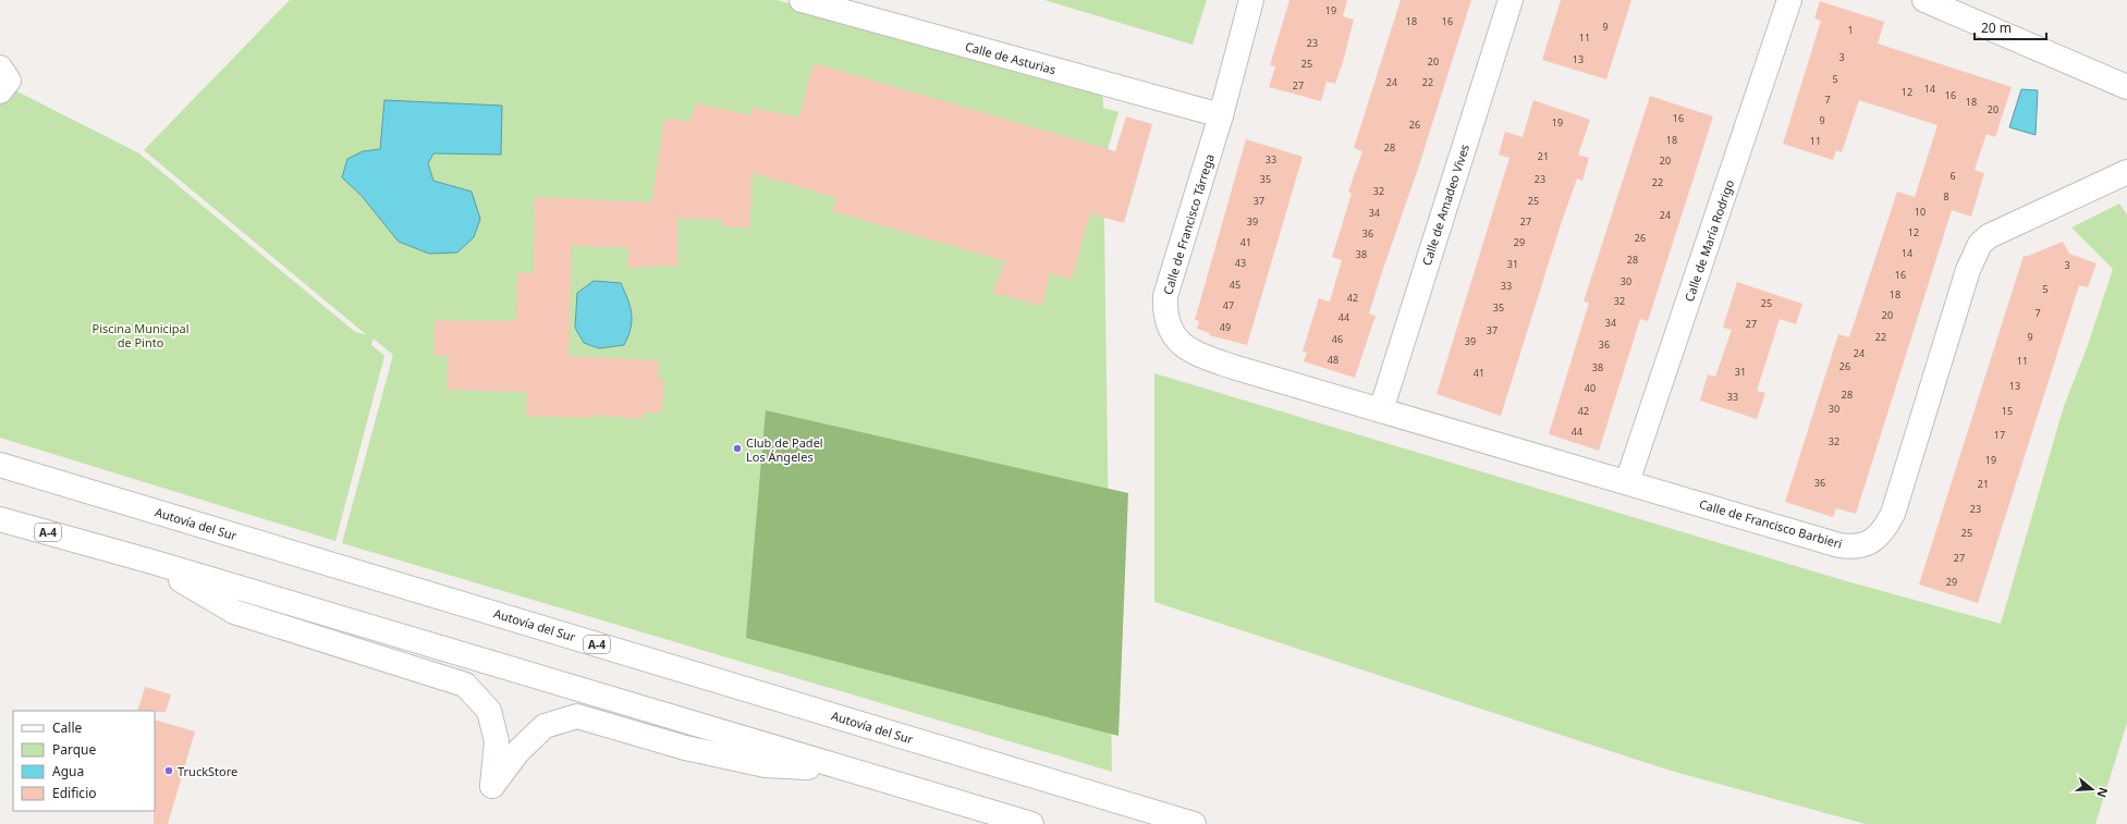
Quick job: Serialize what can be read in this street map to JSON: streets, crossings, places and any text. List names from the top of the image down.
{
  "streets": {
    "main road": [
      "Calle de Asturias",
      "Calle de Amadeo Vives",
      "Calle de Francisco Tárrega",
      "Calle de María Rodrigo",
      "Autovía del Sur",
      "Calle de Francisco Barbieri",
      "A-4"
    ]
  },
  "crossings": [
    ["Calle de Asturias", "Calle de Francisco Tárrega"],
    ["Calle de Amadeo Vives", "Calle de Francisco Tárrega"],
    ["Calle de Amadeo Vives", "Calle de Francisco Barbieri"],
    ["Calle de Francisco Tárrega", "Calle de Francisco Barbieri"],
    ["Calle de María Rodrigo", "Calle de Francisco Barbieri"]
  ],
  "parks": ["Piscina Municipal de Pinto"],
  "places": ["Club de Padel Los Ángeles", "TruckStore"],
  "house_numbers": [
    "19",
    "18",
    "16",
    "9",
    "1",
    "11",
    "23",
    "3",
    "13",
    "20",
    "25",
    "5",
    "24",
    "22",
    "27",
    "14",
    "12",
    "16",
    "7",
    "18",
    "20",
    "16",
    "9",
    "19",
    "26",
    "18",
    "11",
    "28",
    "21",
    "33",
    "20",
    "6",
    "35",
    "23",
    "22",
    "32",
    "8",
    "37",
    "25",
    "10",
    "34",
    "24",
    "39",
    "27",
    "12",
    "36",
    "26",
    "41",
    "29",
    "14",
    "38",
    "28",
    "43",
    "31",
    "3",
    "16",
    "30",
    "45",
    "33",
    "5",
    "18",
    "42",
    "32",
    "25",
    "47",
    "35",
    "7",
    "20",
    "44",
    "34",
    "27",
    "49",
    "37",
    "22",
    "9",
    "46",
    "39",
    "36",
    "24",
    "48",
    "11",
    "26",
    "38",
    "31",
    "41",
    "13",
    "40",
    "28",
    "33",
    "30",
    "42",
    "15",
    "44",
    "17",
    "32",
    "19",
    "36",
    "21",
    "23",
    "25",
    "27",
    "29"
  ],
  "legend": [
    "Calle",
    "Parque",
    "Agua",
    "Edificio"
  ],
  "scale_bar": "20 m",
  "north": "right"
}
